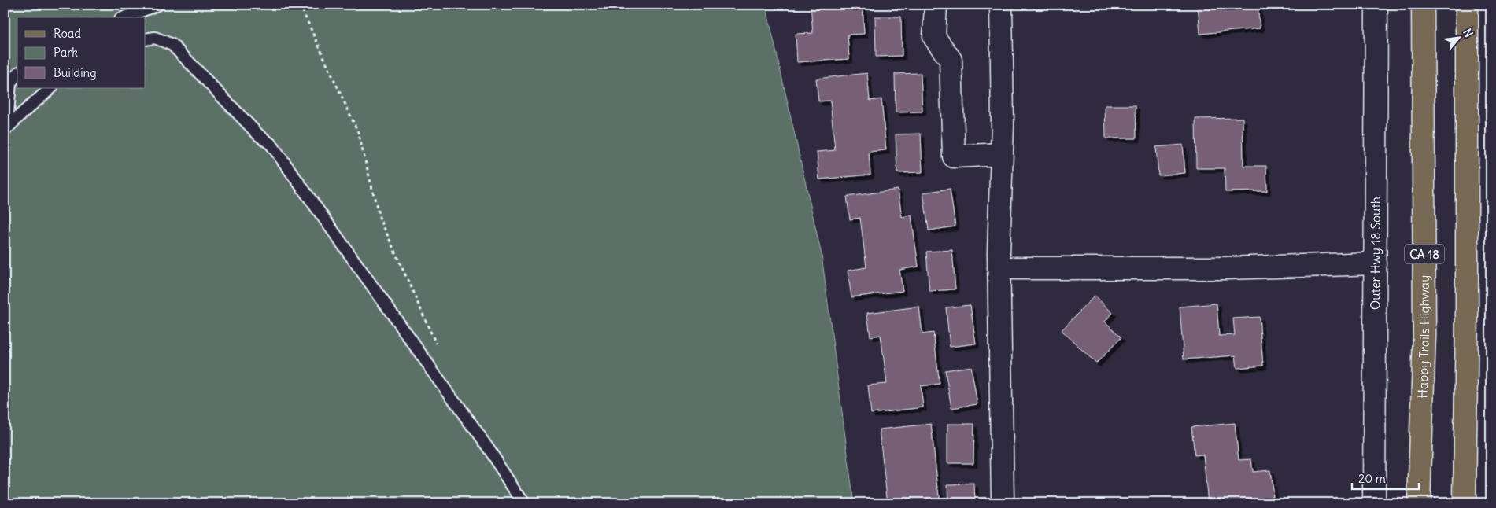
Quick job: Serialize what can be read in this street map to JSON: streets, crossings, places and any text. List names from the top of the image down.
{
  "streets": {
    "main road": ["CA 18", "Happy Trails Highway"],
    "street": ["Outer Hwy 18 South"]
  },
  "legend": ["Road", "Park", "Building"],
  "scale_bar": "20 m",
  "north": "top right"
}
